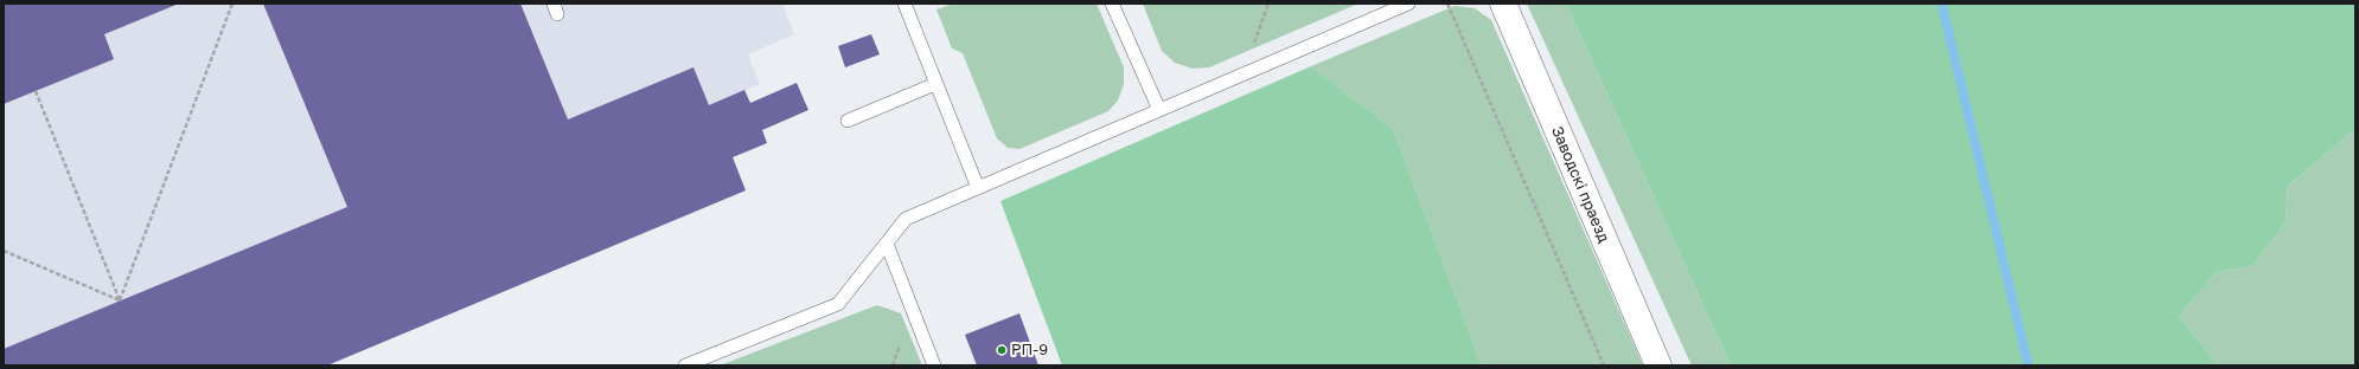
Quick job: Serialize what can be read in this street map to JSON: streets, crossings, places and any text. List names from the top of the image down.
{
  "streets": {
    "street": ["Заводскі праезд"]
  },
  "places": ["РП-9"]
}
